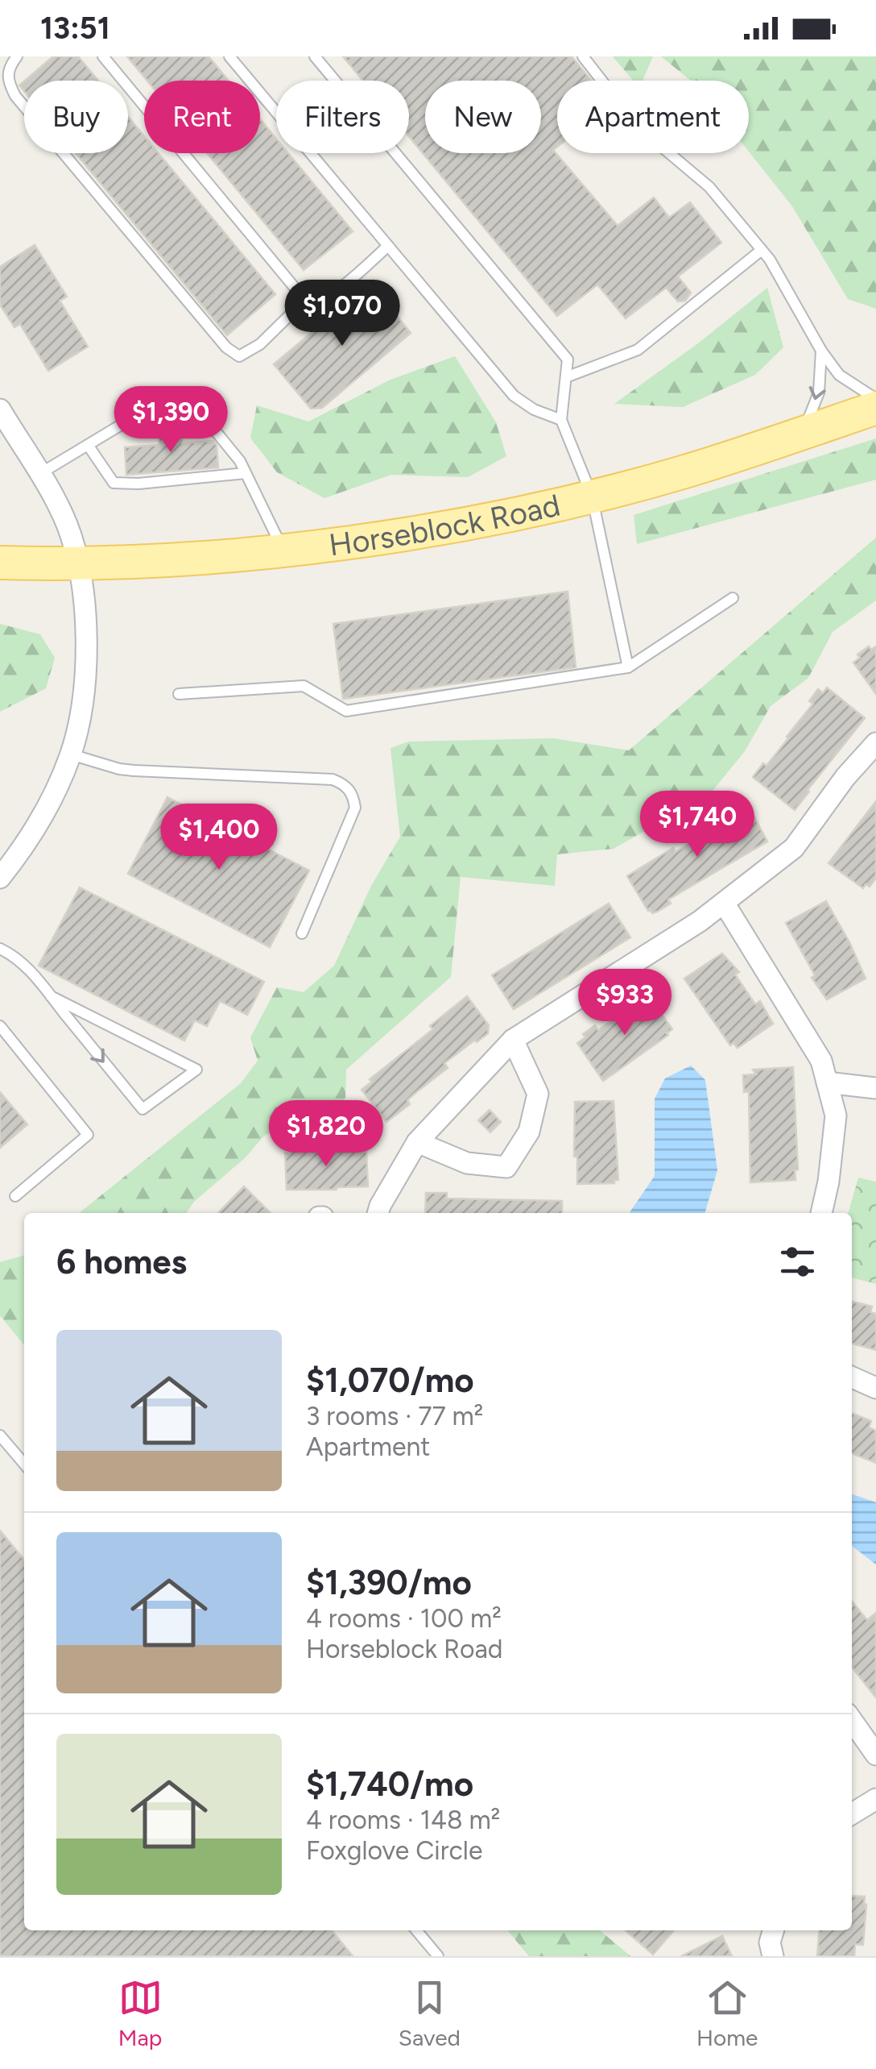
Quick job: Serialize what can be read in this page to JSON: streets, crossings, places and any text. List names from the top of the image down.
{
  "streets": {
    "main road": ["Horseblock Road"]
  },
  "page": {
    "status": "13:51",
    "chip": [
      "Buy",
      "Rent",
      "Filters",
      "New",
      "Apartment"
    ],
    "price": [
      "$1,070",
      "$1,390",
      "$1,740",
      "$1,400",
      "$933",
      "$1,820"
    ],
    "heading": "6 homes",
    "list": [
      {
        "name": "$1,070/mo",
        "note": "3 rooms · 77 m² · Apartment"
      },
      {
        "name": "$1,390/mo",
        "note": "4 rooms · 100 m² · Horseblock Road"
      },
      {
        "name": "$1,740/mo",
        "note": "4 rooms · 148 m² · Foxglove Circle"
      }
    ],
    "tabs": ["Map", "Saved", "Home"]
  }
}
